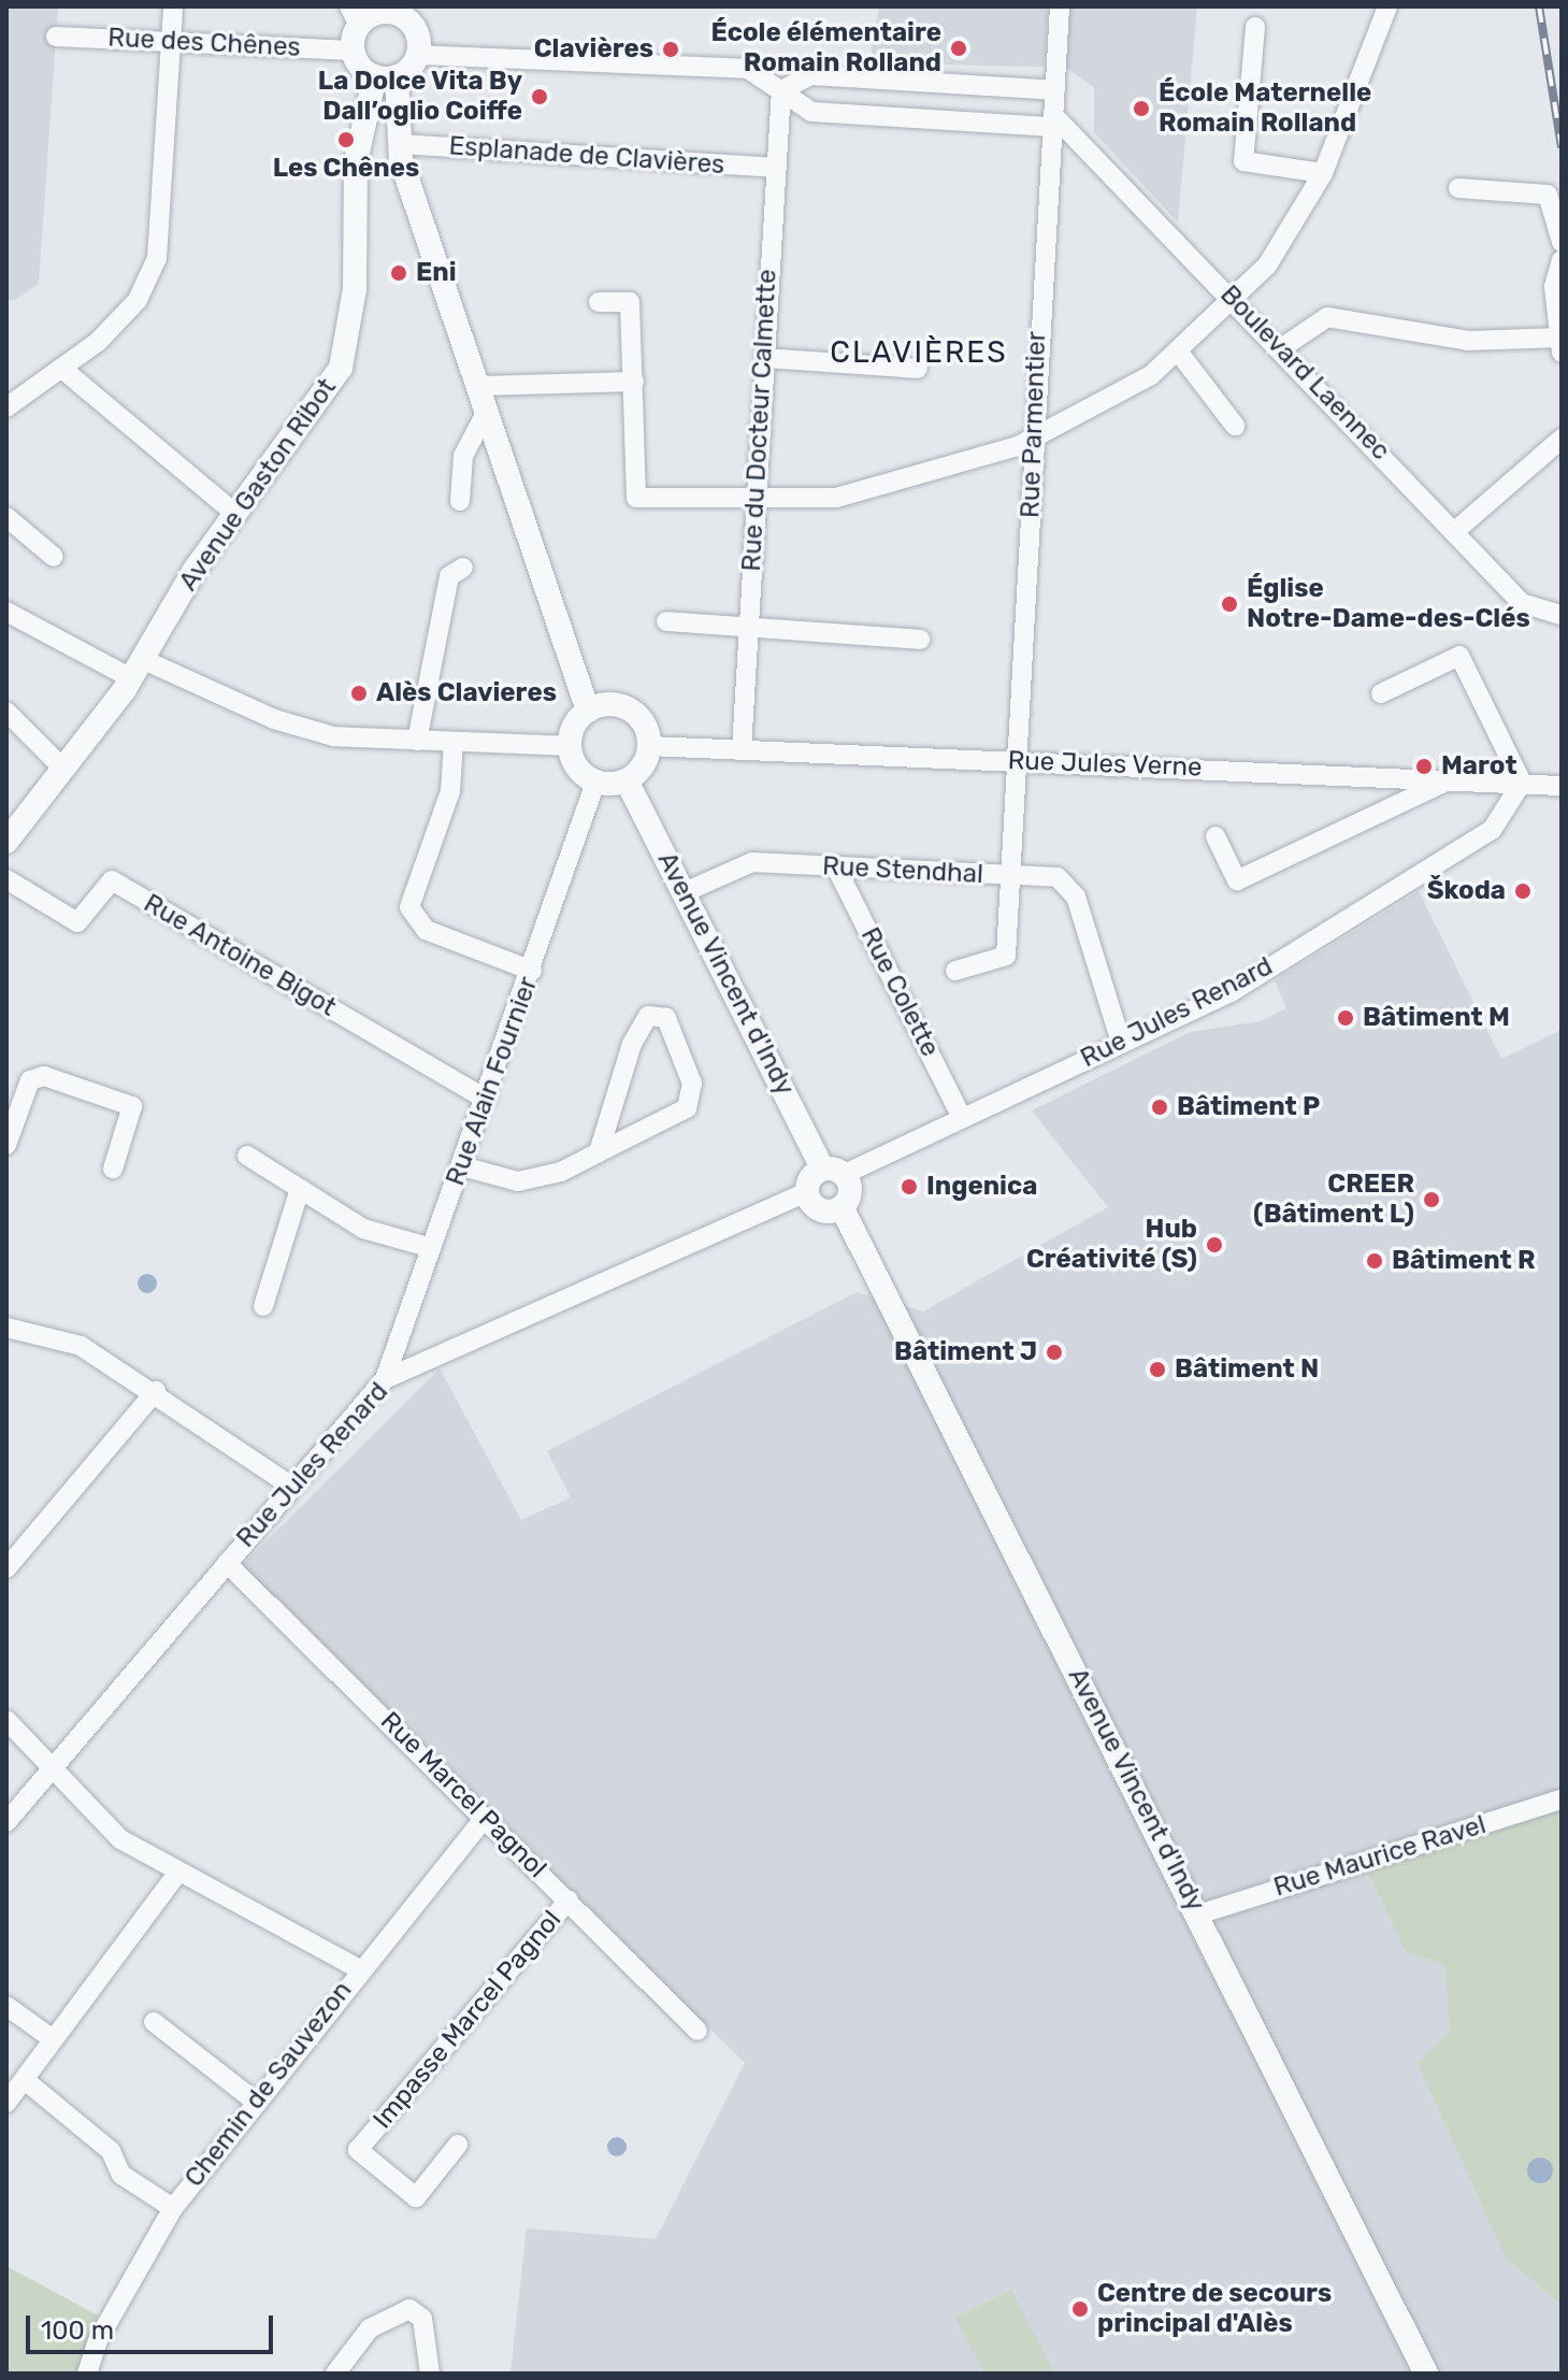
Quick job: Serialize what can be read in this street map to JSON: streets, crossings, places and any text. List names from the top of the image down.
{
  "streets": {
    "street": [
      "Rue des Chênes",
      "Esplanade de Clavières",
      "Boulevard Laennec",
      "Rue du Docteur Calmette",
      "Rue Parmentier",
      "Avenue Gaston Ribot",
      "Rue Jules Verne",
      "Rue Stendhal",
      "Rue Antoine Bigot",
      "Avenue Vincent d'Indy",
      "Rue Colette",
      "Rue Jules Renard",
      "Rue Alain Fournier",
      "Rue Marcel Pagnol",
      "Rue Maurice Ravel",
      "Impasse Marcel Pagnol",
      "Chemin de Sauvezon"
    ]
  },
  "crossings": [
    ["Rue des Chênes", "Avenue Gaston Ribot"],
    ["Esplanade de Clavières", "Rue du Docteur Calmette"],
    ["Boulevard Laennec", "Rue Parmentier"],
    ["Rue du Docteur Calmette", "Rue Jules Verne"],
    ["Rue Parmentier", "Rue Jules Verne"],
    ["Rue Parmentier", "Rue Stendhal"],
    ["Rue Jules Verne", "Rue Stendhal"],
    ["Rue Jules Verne", "Avenue Vincent d'Indy"],
    ["Rue Jules Verne", "Rue Jules Renard"],
    ["Rue Jules Verne", "Rue Alain Fournier"],
    ["Rue Stendhal", "Avenue Vincent d'Indy"],
    ["Rue Stendhal", "Rue Colette"],
    ["Rue Antoine Bigot", "Rue Alain Fournier"],
    ["Avenue Vincent d'Indy", "Rue Jules Renard"],
    ["Avenue Vincent d'Indy", "Rue Alain Fournier"],
    ["Avenue Vincent d'Indy", "Rue Maurice Ravel"],
    ["Rue Colette", "Rue Jules Renard"],
    ["Rue Jules Renard", "Rue Alain Fournier"],
    ["Rue Jules Renard", "Rue Marcel Pagnol"],
    ["Rue Marcel Pagnol", "Impasse Marcel Pagnol"],
    ["Rue Marcel Pagnol", "Chemin de Sauvezon"]
  ],
  "districts": ["CLAVIÈRES"],
  "places": [
    "École élémentaire Romain Rolland",
    "Clavières",
    "La Dolce Vita By Dall’oglio Coiffe",
    "École Maternelle Romain Rolland",
    "Les Chênes",
    "Eni",
    "Église Notre-Dame-des-Clés",
    "Alès Clavieres",
    "Marot",
    "Škoda",
    "Bâtiment M",
    "Bâtiment P",
    "Ingenica",
    "CREER (Bâtiment L)",
    "Hub Créativité (S)",
    "Bâtiment R",
    "Bâtiment J",
    "Bâtiment N",
    "Centre de secours principal d'Alès"
  ],
  "scale_bar": "100 m"
}
